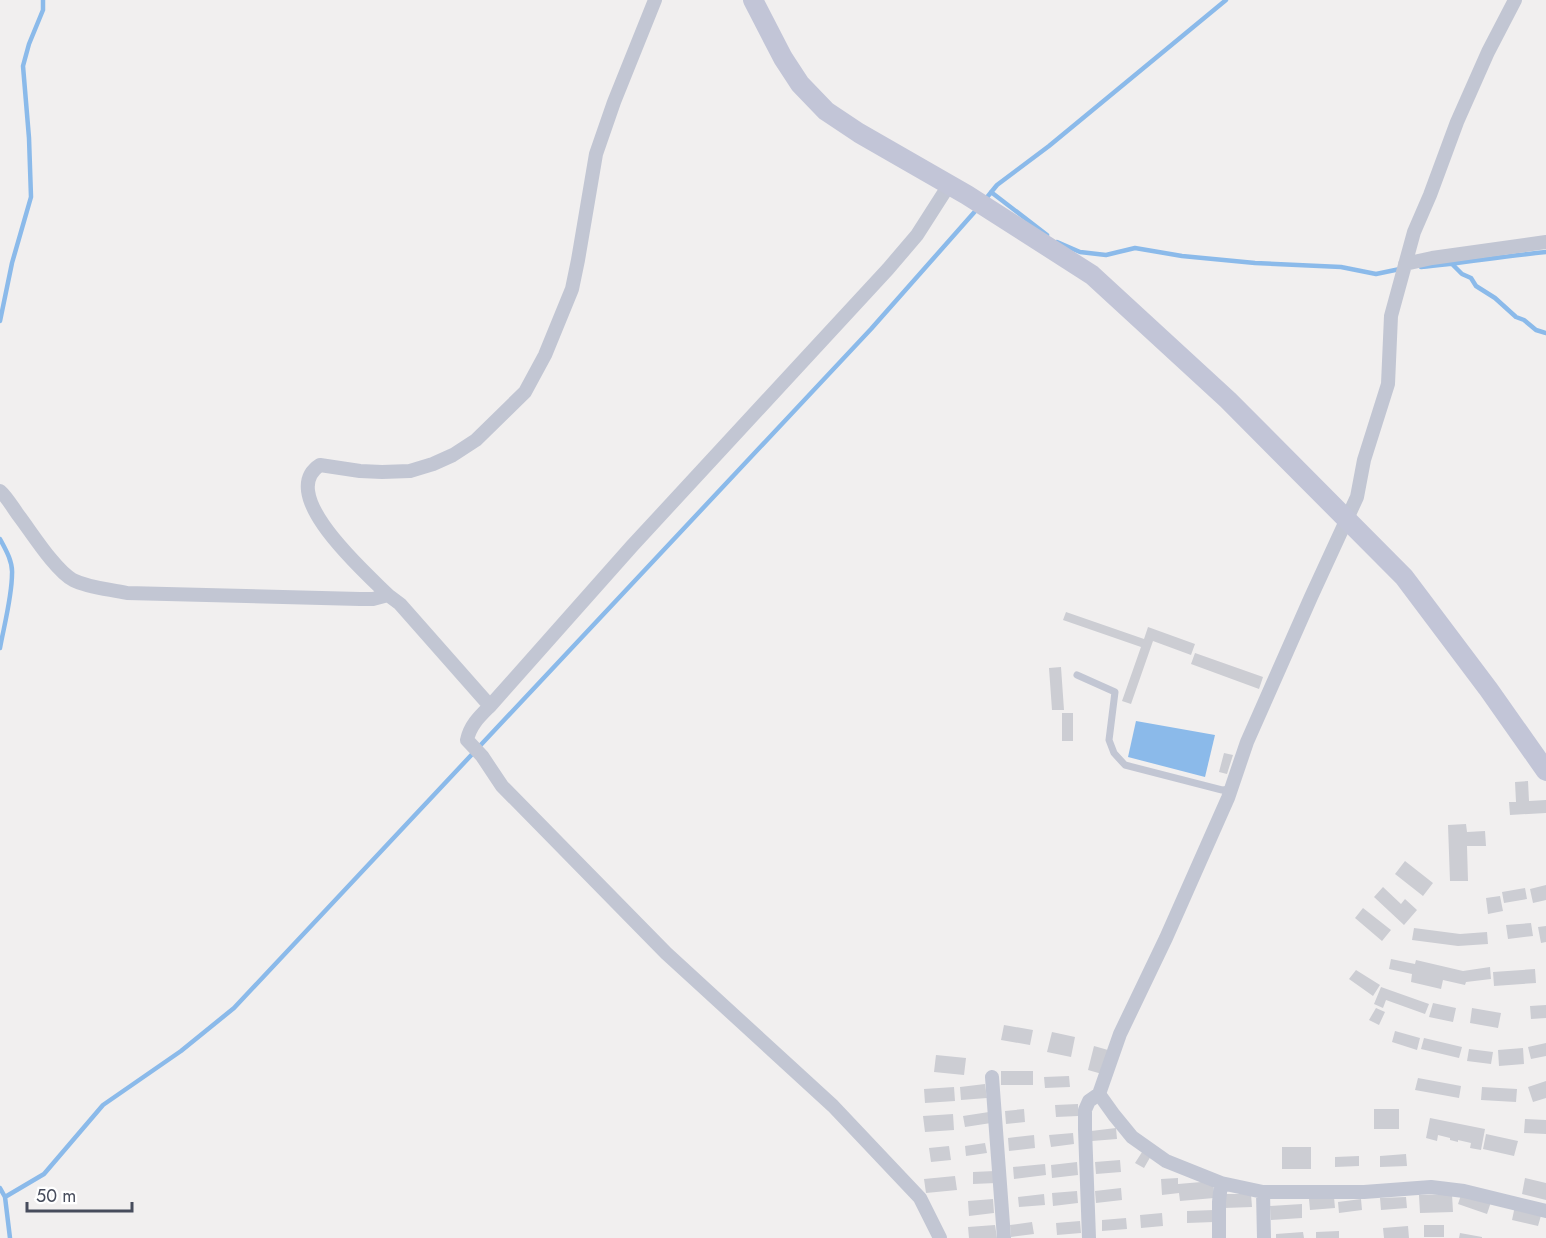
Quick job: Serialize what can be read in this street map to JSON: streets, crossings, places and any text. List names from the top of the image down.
{
  "scale_bar": "50 m"
}
